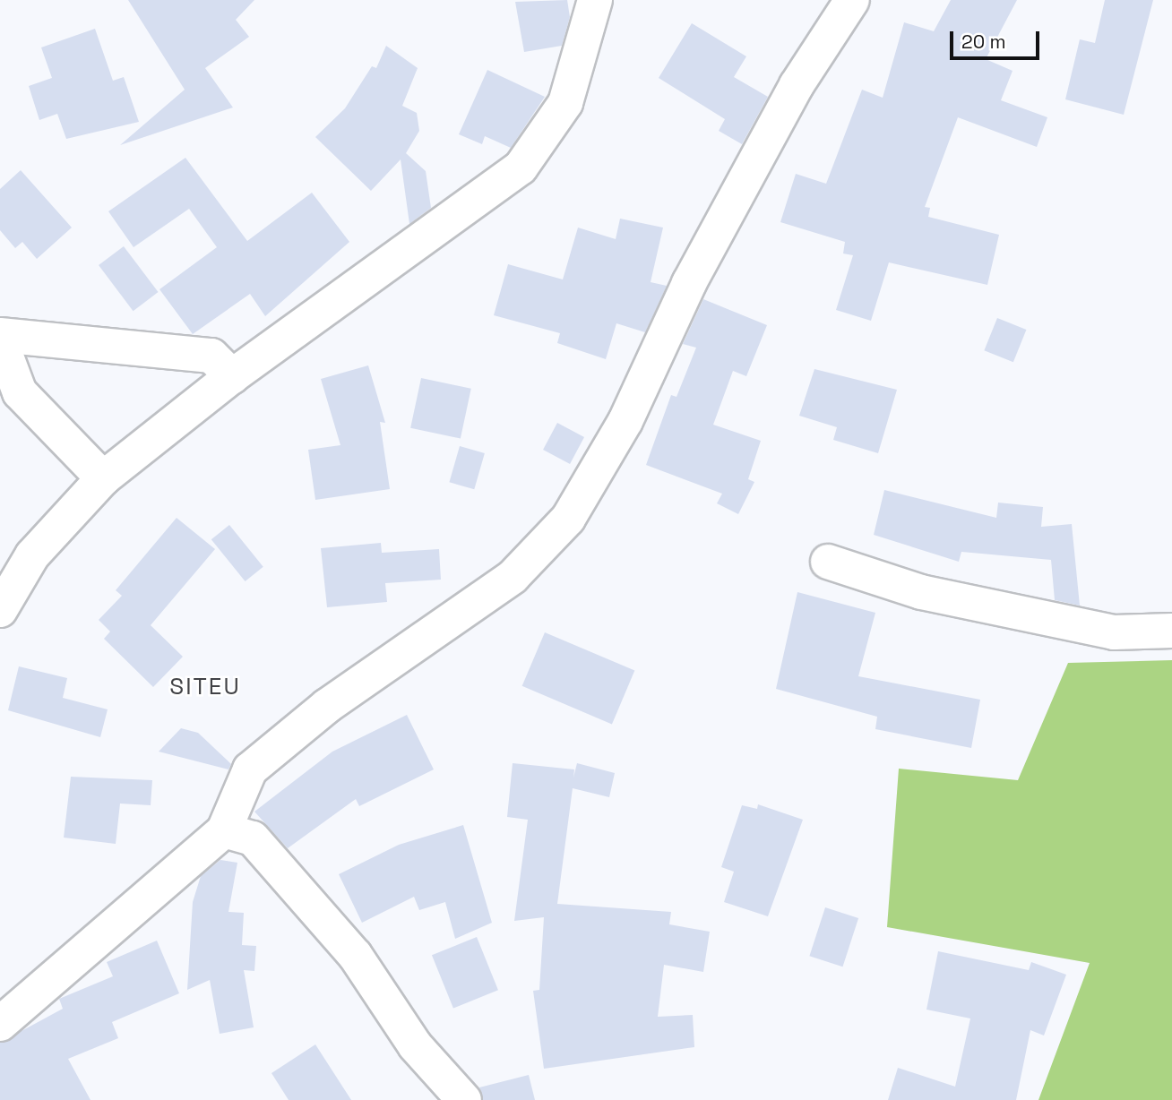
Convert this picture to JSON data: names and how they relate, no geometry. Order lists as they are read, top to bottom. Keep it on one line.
{"districts":["SITEU"],"scale_bar":"20 m"}
